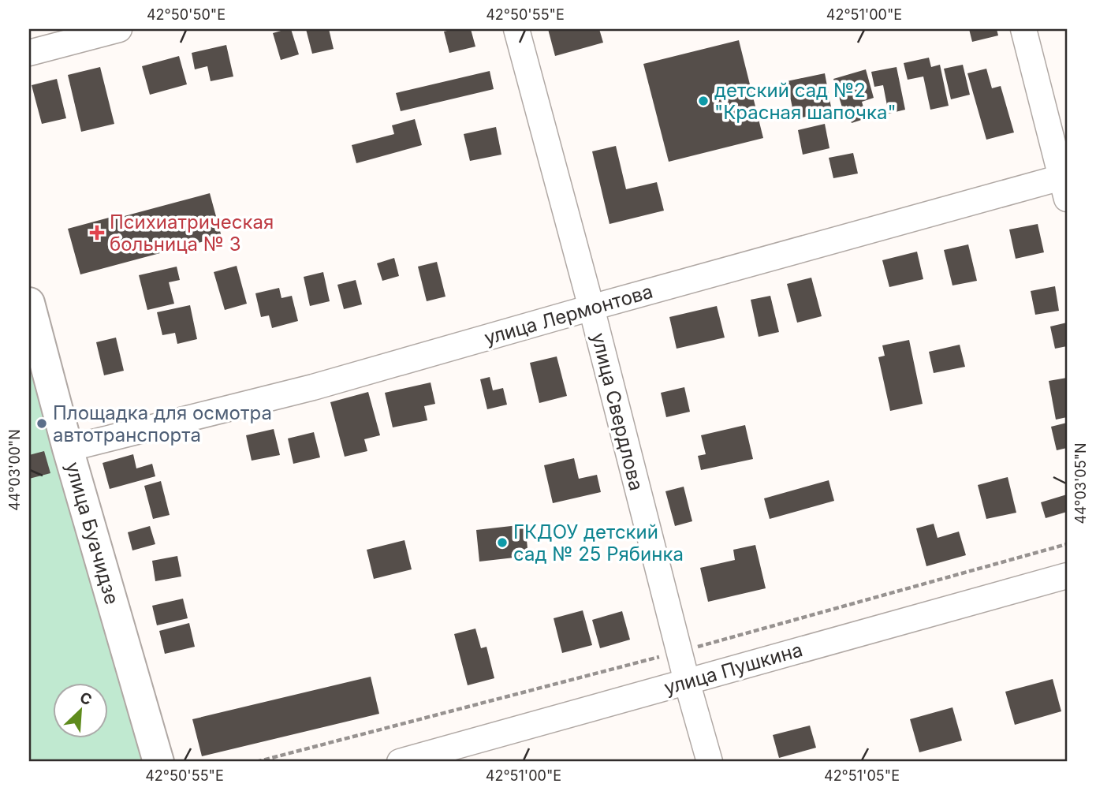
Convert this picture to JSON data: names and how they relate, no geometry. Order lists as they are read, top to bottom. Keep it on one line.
{"streets":{"main road":["улица Буачидзе"],"street":["улица Лермонтова","улица Свердлова","улица Пушкина"]},"crossings":[["улица Лермонтова","улица Свердлова"],["улица Лермонтова","улица Буачидзе"],["улица Свердлова","улица Пушкина"]],"places":{"other":["детский сад №2 \"Красная шапочка\"","Площадка для осмотра автотранспорта","ГКДОУ детский сад № 25 Рябинка"],"health":["Психиатрическая больница № 3"]},"north":"top right","coordinates":["42°50'50\"E","42°50'55\"E","42°51'00\"E","44°03'00\"N","44°03'05\"N","42°51'05\"E"]}
